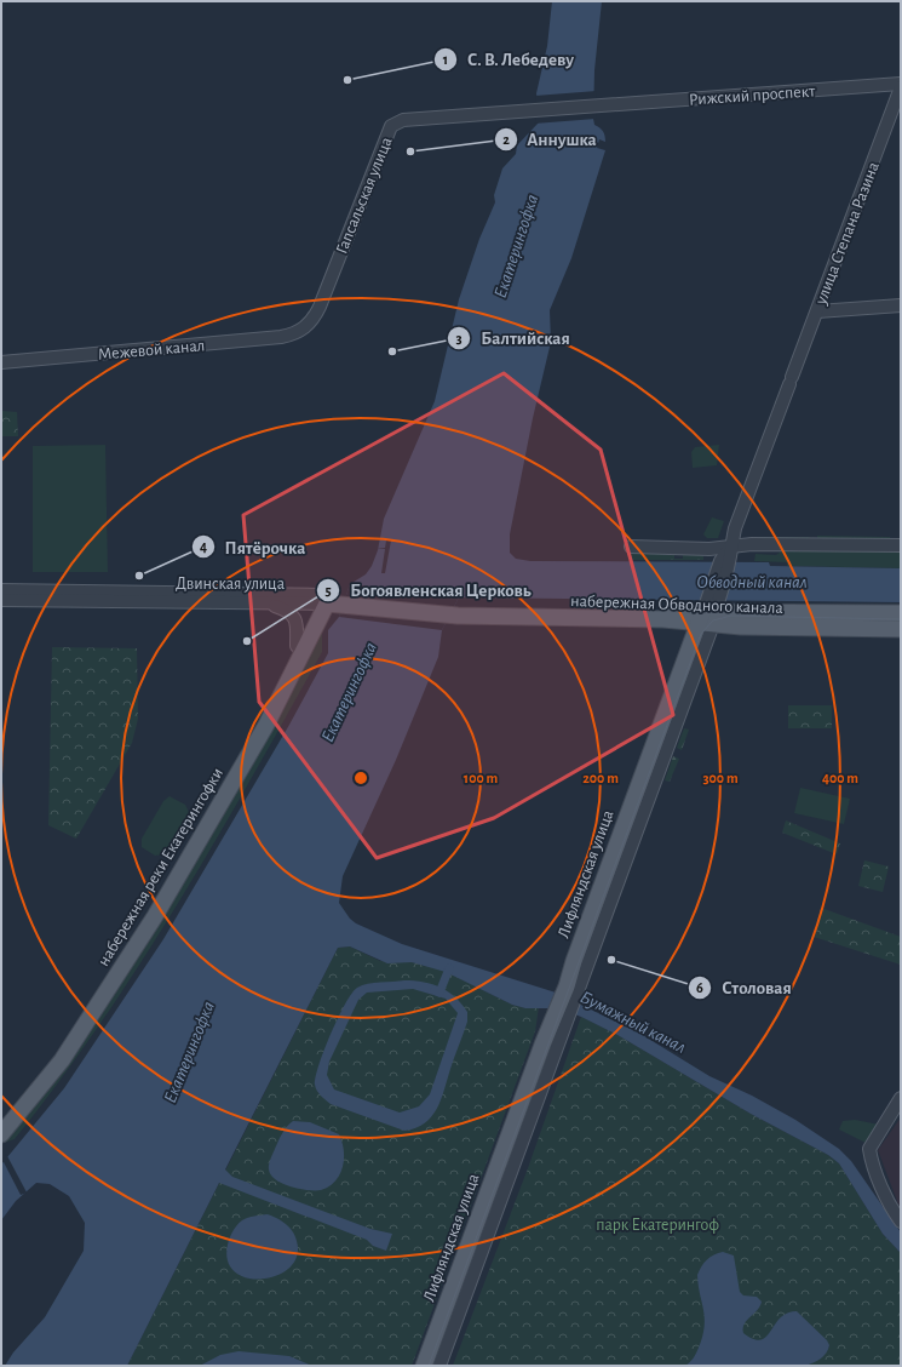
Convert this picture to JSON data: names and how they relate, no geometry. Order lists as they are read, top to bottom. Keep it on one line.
{"streets":{"main road":["набережная Обводного канала","набережная реки Екатерингофки","Лифляндская улица"],"street":["Рижский проспект","Гапсальская улица","улица Степана Разина","Межевой канал","Двинская улица"]},"crossings":[["Рижский проспект","Гапсальская улица"],["Рижский проспект","улица Степана Разина"],["Гапсальская улица","Межевой канал"],["улица Степана Разина","набережная Обводного канала"],["улица Степана Разина","Лифляндская улица"],["Двинская улица","набережная Обводного канала"],["Двинская улица","набережная реки Екатерингофки"],["набережная Обводного канала","набережная реки Екатерингофки"],["набережная Обводного канала","Лифляндская улица"]],"water":["Екатерингофка","Обводный канал","Бумажный канал"],"parks":["парк Екатерингоф"],"places":["С. В. Лебедеву","Аннушка","Балтийская","Пятёрочка","Богоявленская Церковь","Столовая"],"rings":["100 m","200 m","300 m","400 m"]}
